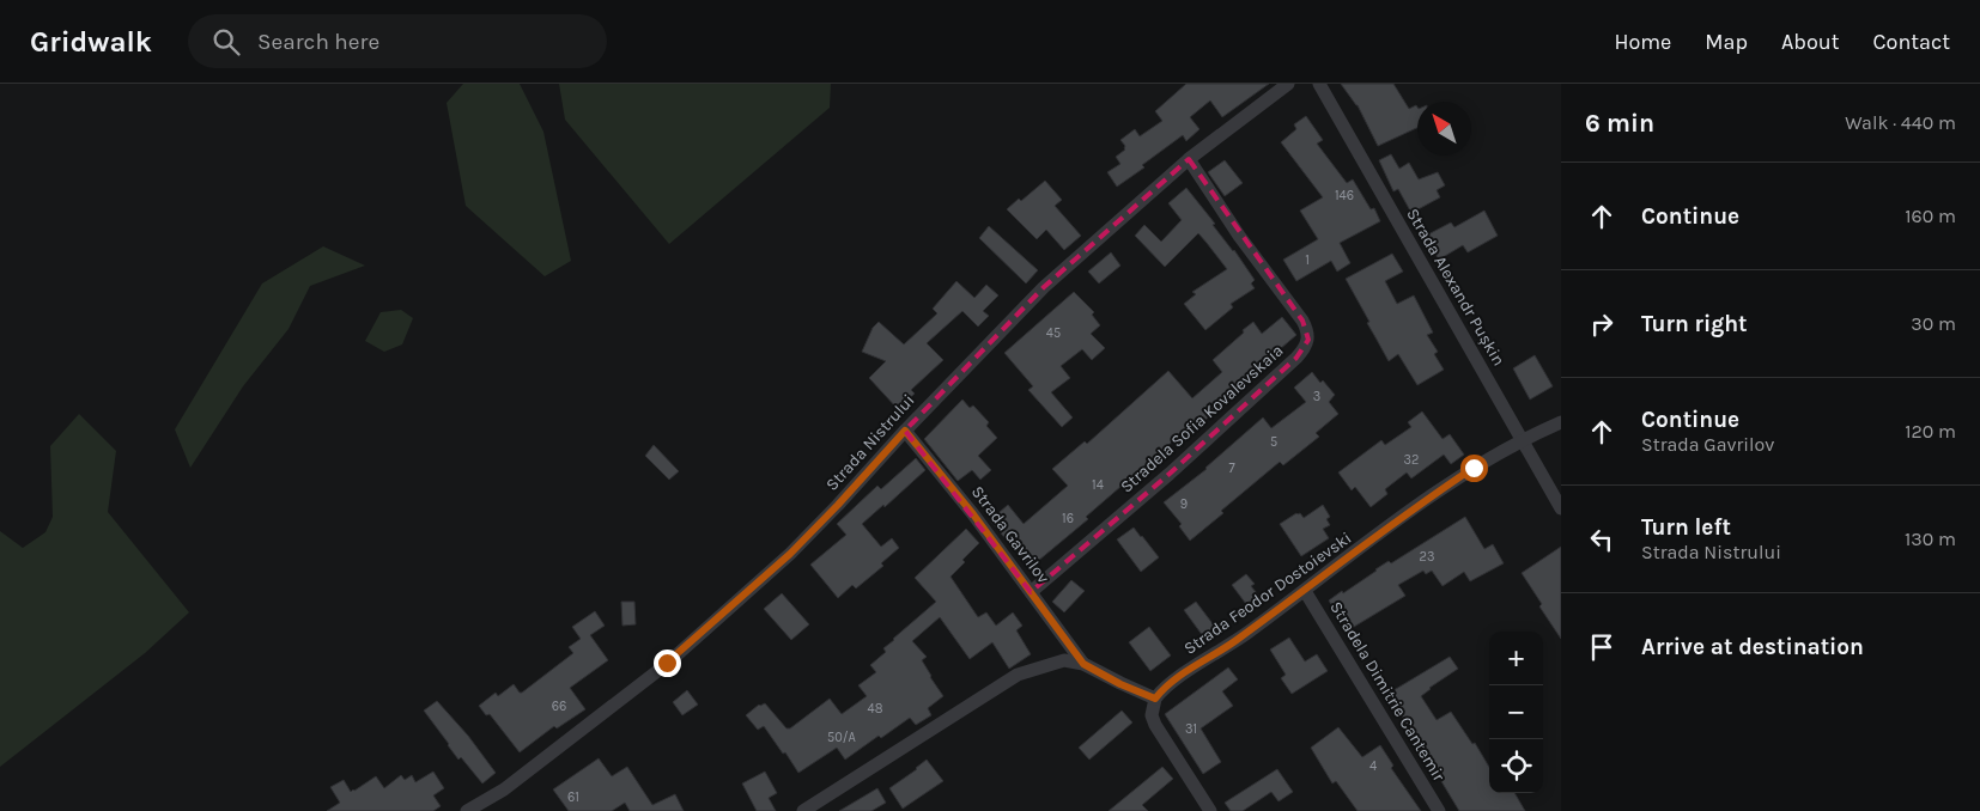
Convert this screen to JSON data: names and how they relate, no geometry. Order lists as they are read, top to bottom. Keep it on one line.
{"streets":{"street":["Strada Alexandr Pușkin","Stradela Sofia Kovalevskaia","Strada Nistrului","Strada Gavrilov","Strada Feodor Dostoievski","Stradela Dimitrie Cantemir"]},"crossings":[["Strada Alexandr Pușkin","Strada Feodor Dostoievski"],["Stradela Sofia Kovalevskaia","Strada Nistrului"],["Stradela Sofia Kovalevskaia","Strada Gavrilov"],["Strada Nistrului","Strada Gavrilov"],["Strada Feodor Dostoievski","Stradela Dimitrie Cantemir"]],"house_numbers":["146","1","45","3","5","32","7","14","9","16","23","66","48","31","50/A","4","61"],"north":"top left","page":{"header":"Gridwalk","search":"Search here","nav":["Home","Map","About","Contact"],"heading":["6 min","Walk · 440 m"],"list":[["Continue","160 m"],["Turn right","30 m"],["Continue","Strada Gavrilov","120 m"],["Turn left","Strada Nistrului","130 m"],"Arrive at destination"],"map_buttons":["+","−"]}}
